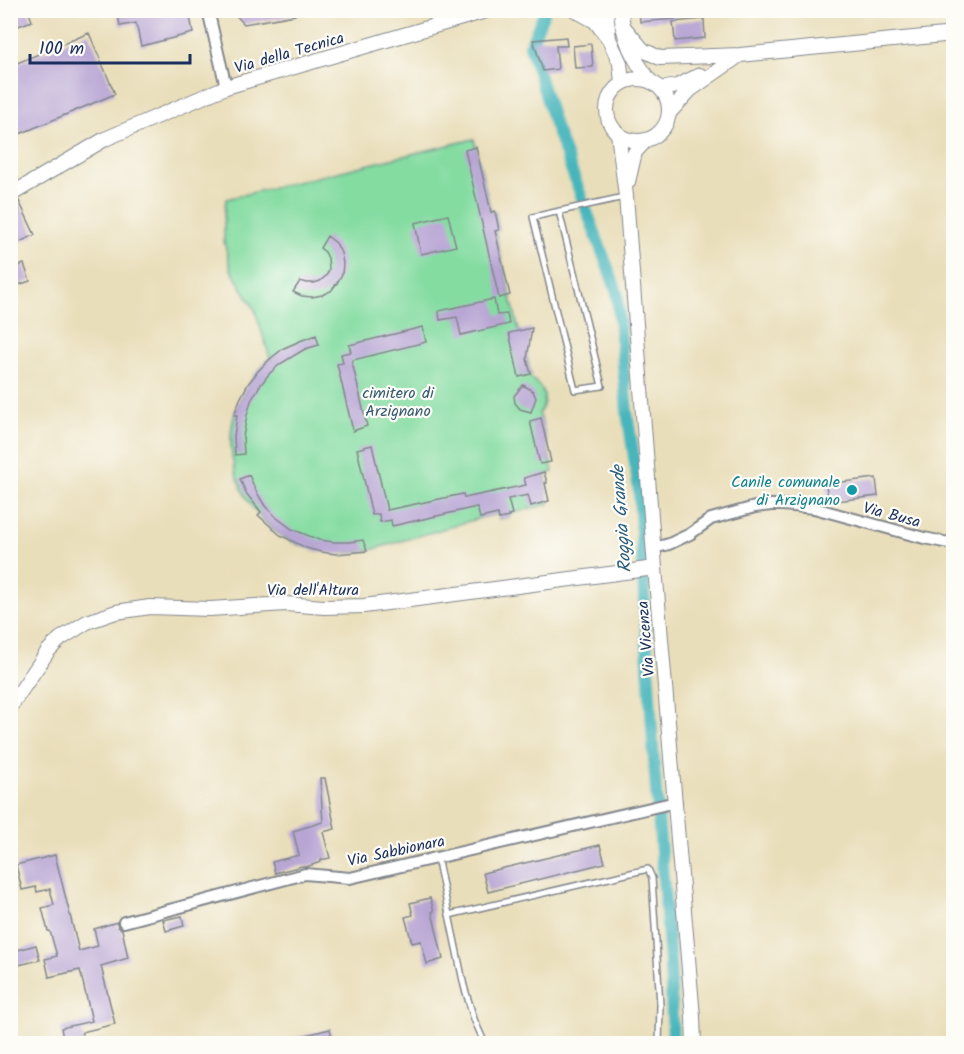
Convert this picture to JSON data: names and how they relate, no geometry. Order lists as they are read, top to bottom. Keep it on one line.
{"streets":{"main road":["Via della Tecnica","Via dell'Altura","Via Vicenza"],"street":["Via Busa","Via Sabbionara"]},"crossings":[["Via Busa","Via Vicenza"],["Via dell'Altura","Via Vicenza"],["Via Vicenza","Via Sabbionara"]],"water":["Roggia Grande"],"parks":["cimitero di Arzignano"],"places":["Canile comunale di Arzignano"],"scale_bar":"100 m"}
